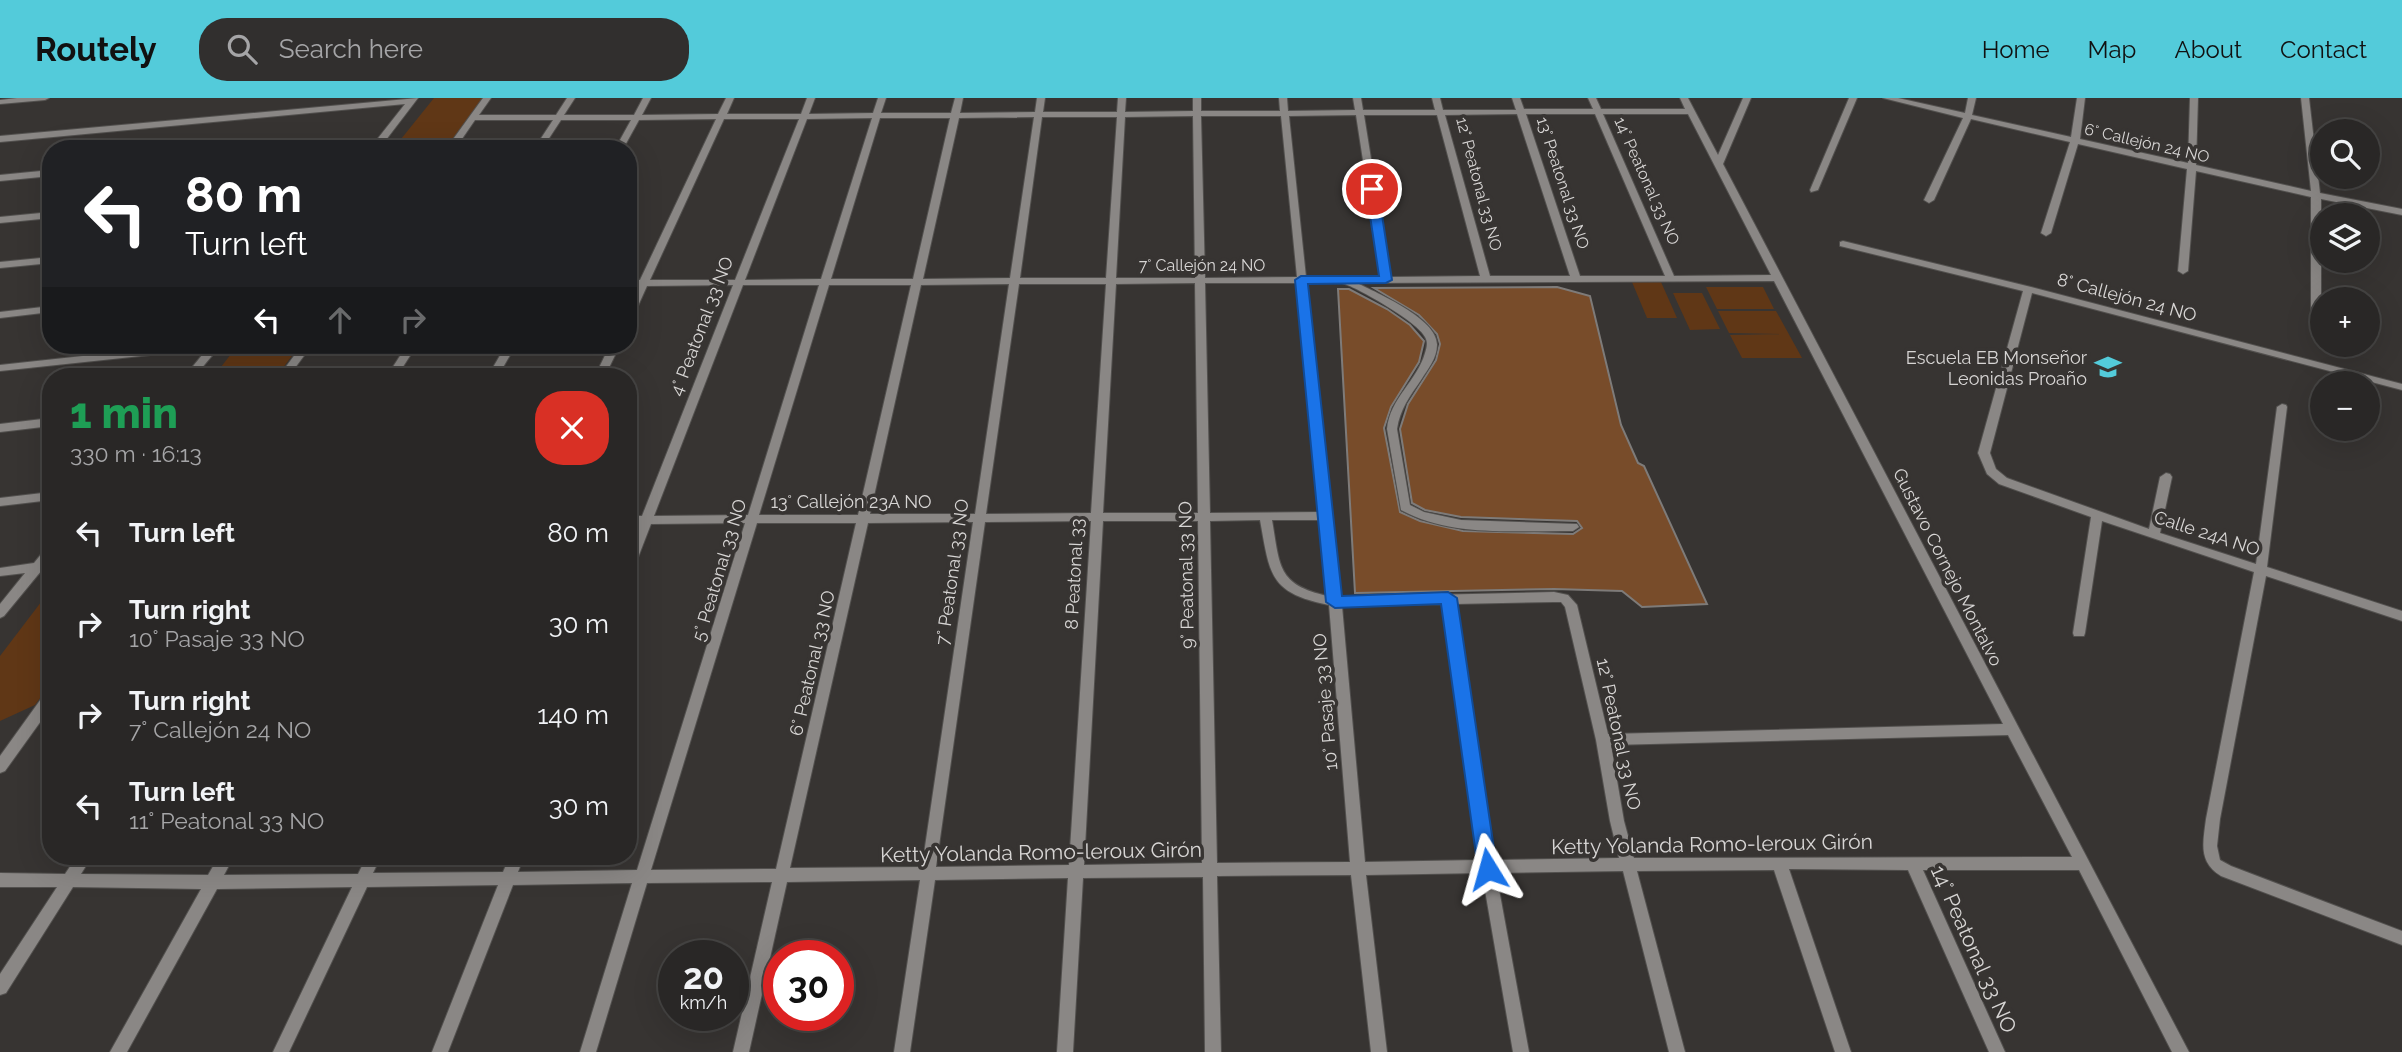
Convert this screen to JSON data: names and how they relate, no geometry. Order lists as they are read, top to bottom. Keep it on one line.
{"streets":{"street":["6° Callejón 24 NO","14° Peatonal 33 NO","13° Peatonal 33 NO","12° Peatonal 33 NO","7° Callejón 24 NO","8° Callejón 24 NO","4° Peatonal 33 NO","13° Callejón 23A NO","Calle 24A NO","Gustavo Cornejo Montalvo","5° Peatonal 33 NO","7° Peatonal 33 NO","8 Peatonal 33","9° Peatonal 33 NO","6° Peatonal 33 NO","10° Pasaje 33 NO","Ketty Yolanda Romo-leroux Girón"]},"crossings":[["14° Peatonal 33 NO","7° Callejón 24 NO"],["14° Peatonal 33 NO","Ketty Yolanda Romo-leroux Girón"],["13° Peatonal 33 NO","7° Callejón 24 NO"],["12° Peatonal 33 NO","7° Callejón 24 NO"],["12° Peatonal 33 NO","Ketty Yolanda Romo-leroux Girón"],["7° Callejón 24 NO","4° Peatonal 33 NO"],["7° Callejón 24 NO","Gustavo Cornejo Montalvo"],["7° Callejón 24 NO","5° Peatonal 33 NO"],["7° Callejón 24 NO","7° Peatonal 33 NO"],["7° Callejón 24 NO","8 Peatonal 33"],["7° Callejón 24 NO","9° Peatonal 33 NO"],["7° Callejón 24 NO","6° Peatonal 33 NO"],["7° Callejón 24 NO","10° Pasaje 33 NO"],["8° Callejón 24 NO","Calle 24A NO"],["4° Peatonal 33 NO","13° Callejón 23A NO"],["13° Callejón 23A NO","5° Peatonal 33 NO"],["13° Callejón 23A NO","7° Peatonal 33 NO"],["13° Callejón 23A NO","8 Peatonal 33"],["13° Callejón 23A NO","9° Peatonal 33 NO"],["13° Callejón 23A NO","6° Peatonal 33 NO"],["13° Callejón 23A NO","10° Pasaje 33 NO"],["Gustavo Cornejo Montalvo","Ketty Yolanda Romo-leroux Girón"],["5° Peatonal 33 NO","Ketty Yolanda Romo-leroux Girón"],["7° Peatonal 33 NO","Ketty Yolanda Romo-leroux Girón"],["8 Peatonal 33","Ketty Yolanda Romo-leroux Girón"],["9° Peatonal 33 NO","Ketty Yolanda Romo-leroux Girón"],["6° Peatonal 33 NO","Ketty Yolanda Romo-leroux Girón"],["10° Pasaje 33 NO","Ketty Yolanda Romo-leroux Girón"]],"places":{"school or university":["Escuela EB Monseñor Leonidas Proaño"]},"page":{"header":"Routely","search":"Search here","nav":["Home","Map","About","Contact"],"map_buttons":["+","−"],"turn":["80 m","Turn left"],"heading":["1 min","330 m · 16:13"],"list":[{"name":"Turn left","value":"80 m"},{"name":"Turn right","note":"10° Pasaje 33 NO","value":"30 m"},{"name":"Turn right","note":"7° Callejón 24 NO","value":"140 m"},{"name":"Turn left","note":"11° Peatonal 33 NO","value":"30 m"}],"speed":"20 km/h","limit":"30"}}
